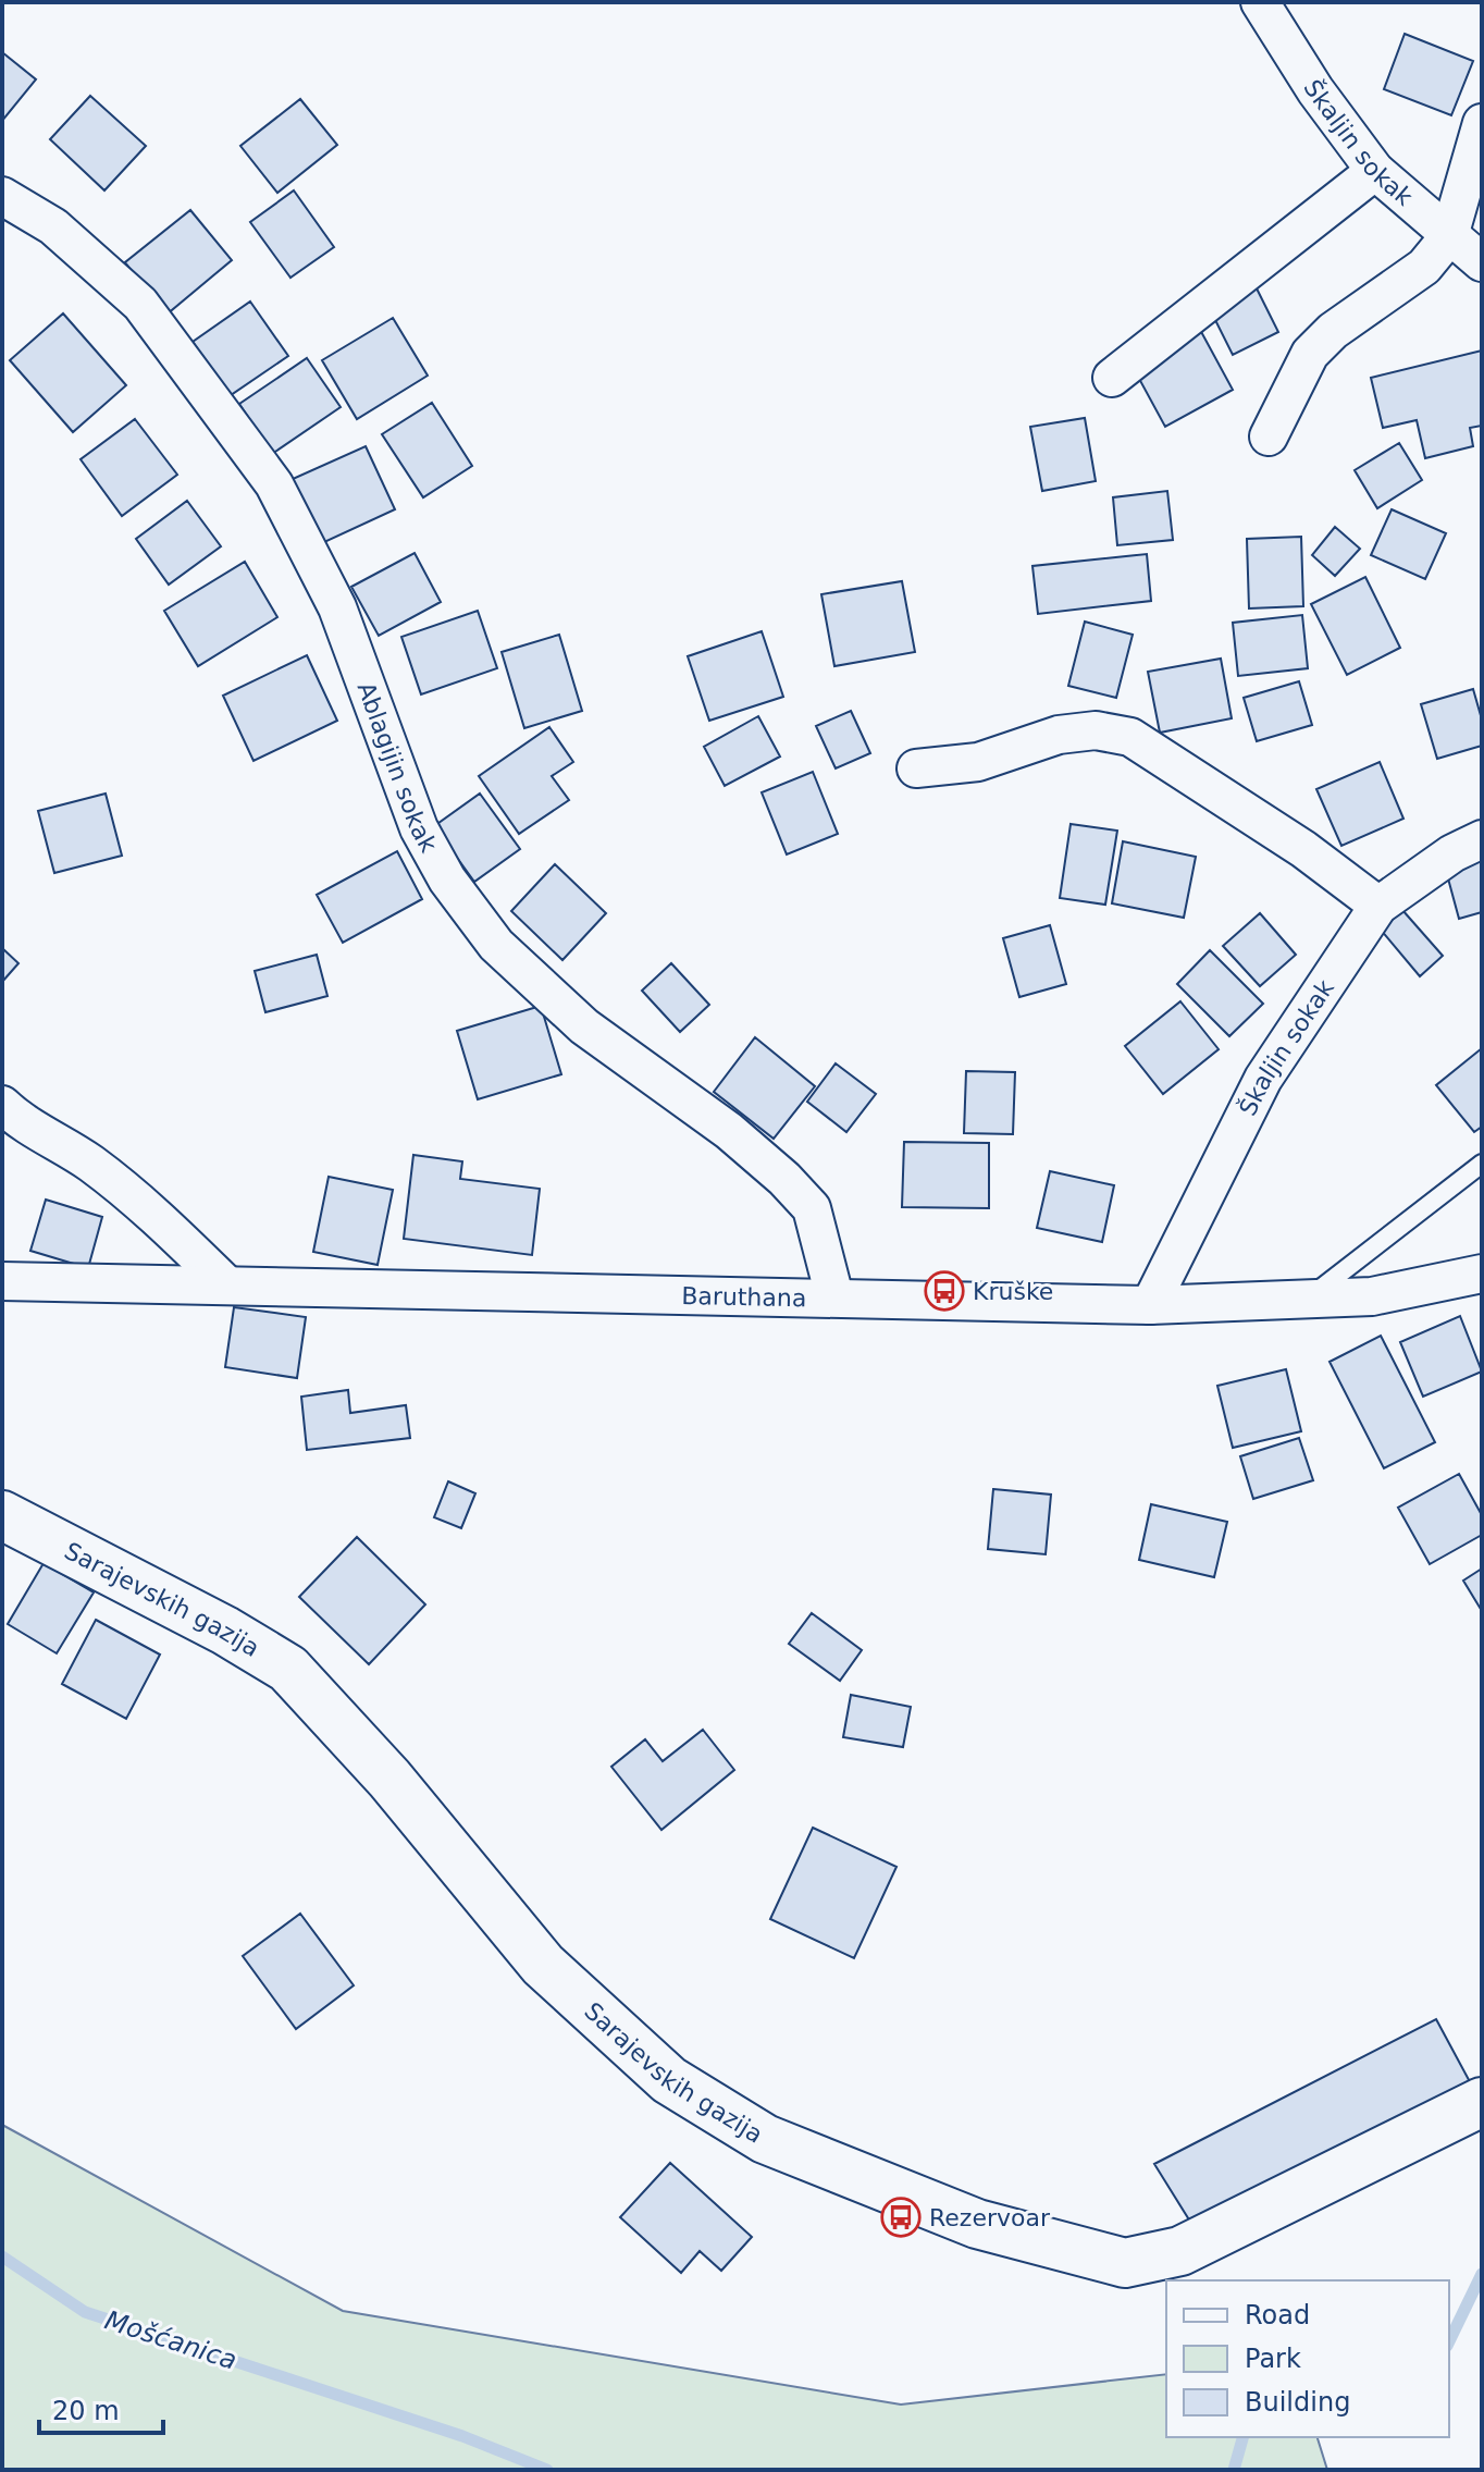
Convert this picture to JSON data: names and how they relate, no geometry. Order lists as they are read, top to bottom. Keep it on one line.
{"streets":{"main road":["Sarajevskih gazija"],"street":["Škaljin sokak","Ablagijin sokak","Baruthana"]},"crossings":[["Škaljin sokak","Baruthana"],["Ablagijin sokak","Baruthana"]],"water":["Mošćanica"],"places":{"bus stop":["Kruške","Rezervoar"]},"legend":["Road","Park","Building"],"scale_bar":"20 m"}
